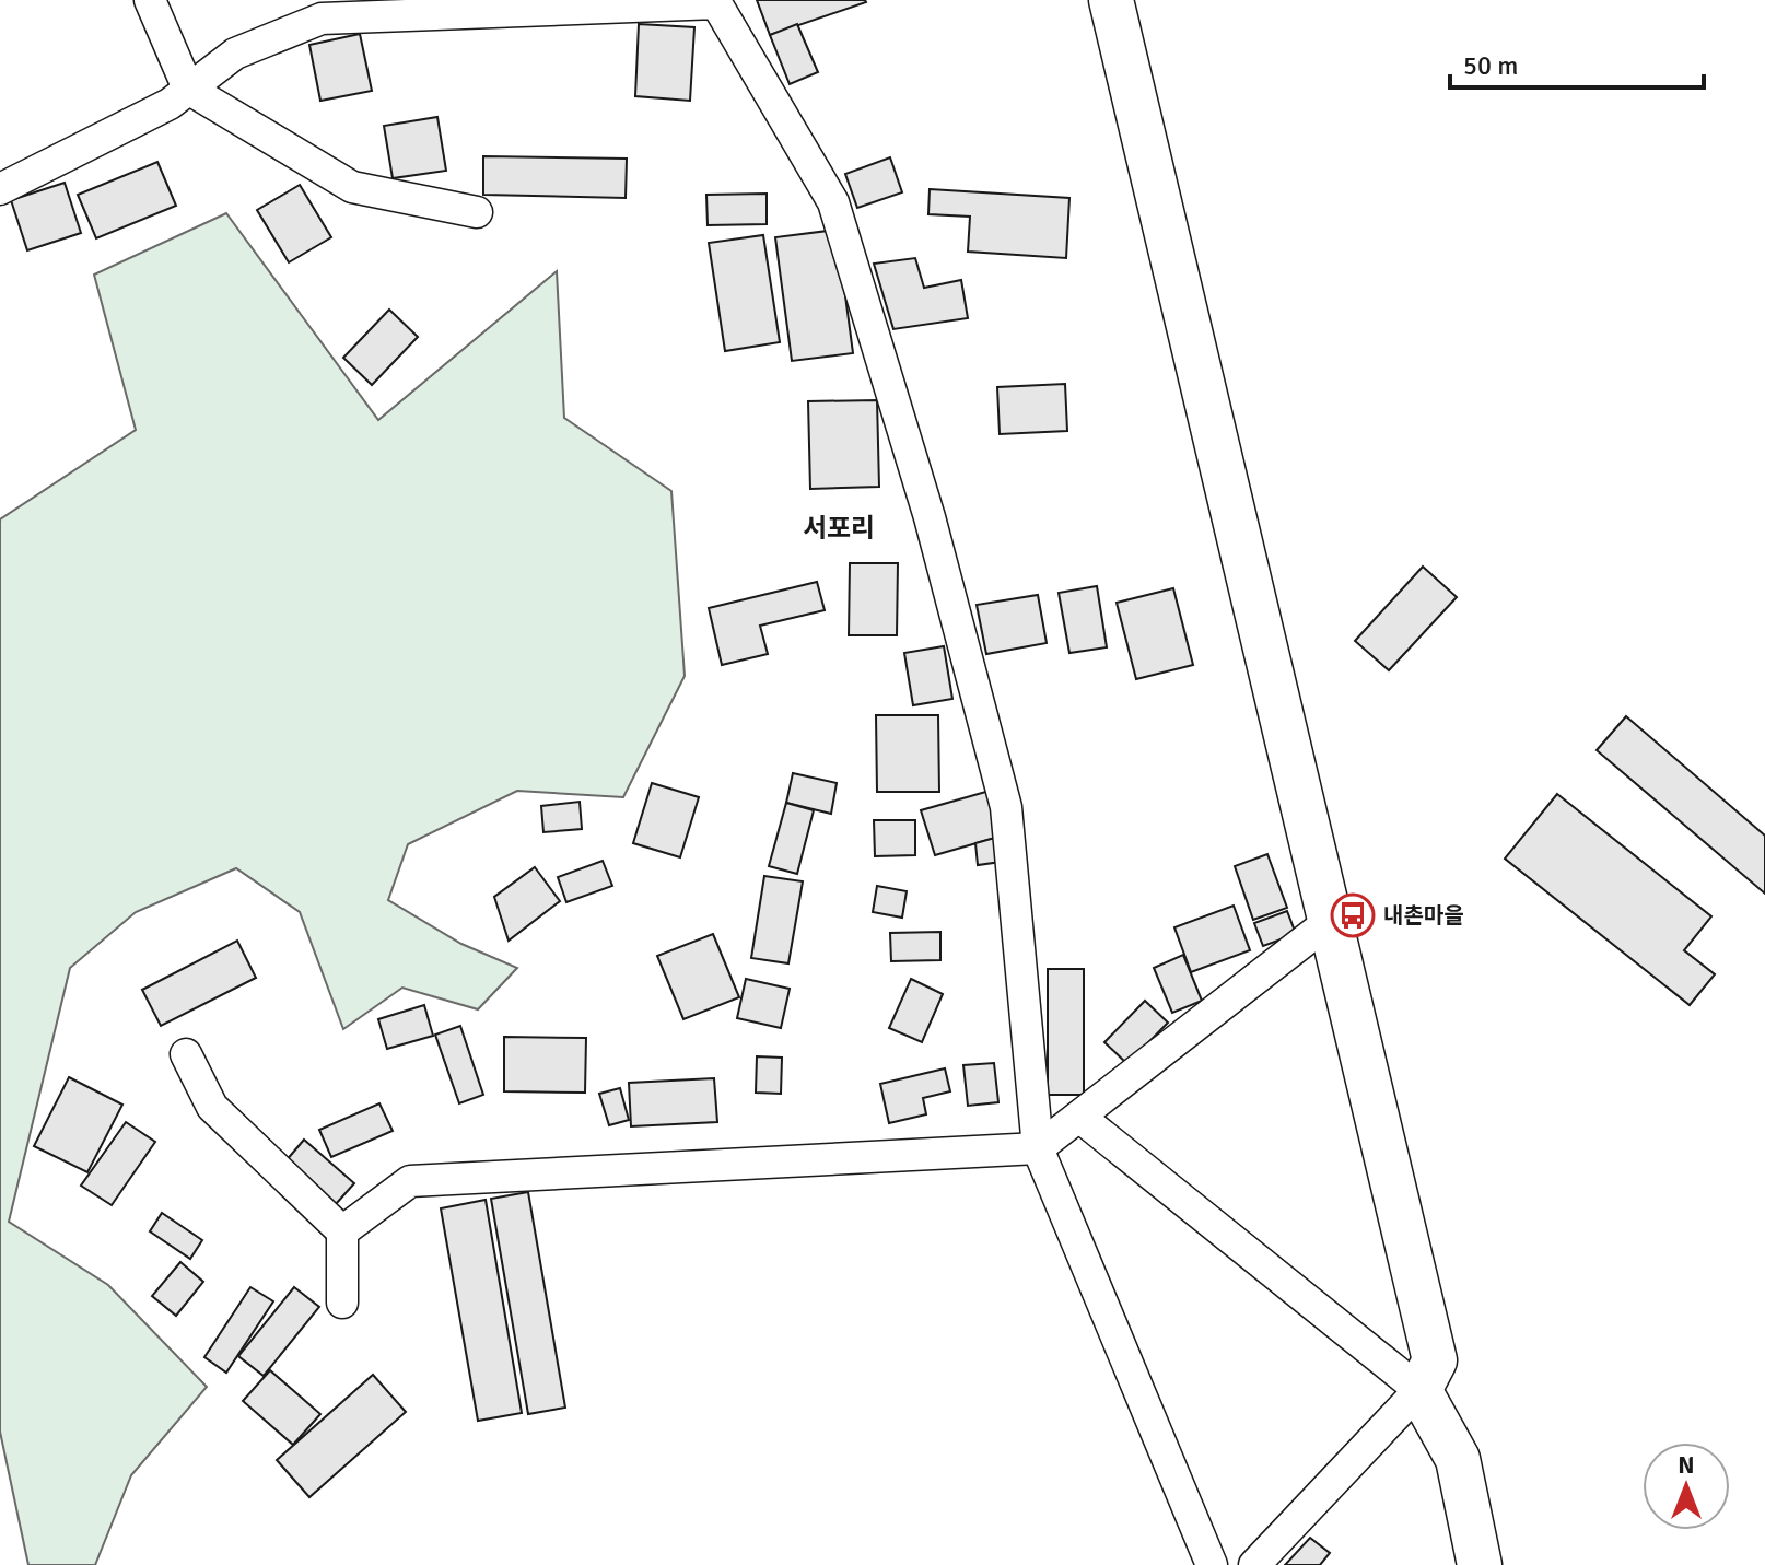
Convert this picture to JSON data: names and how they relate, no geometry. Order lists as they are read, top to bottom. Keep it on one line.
{"districts":["서포리"],"places":{"bus stop":["내촌마을"]},"scale_bar":"50 m","north":"top"}
